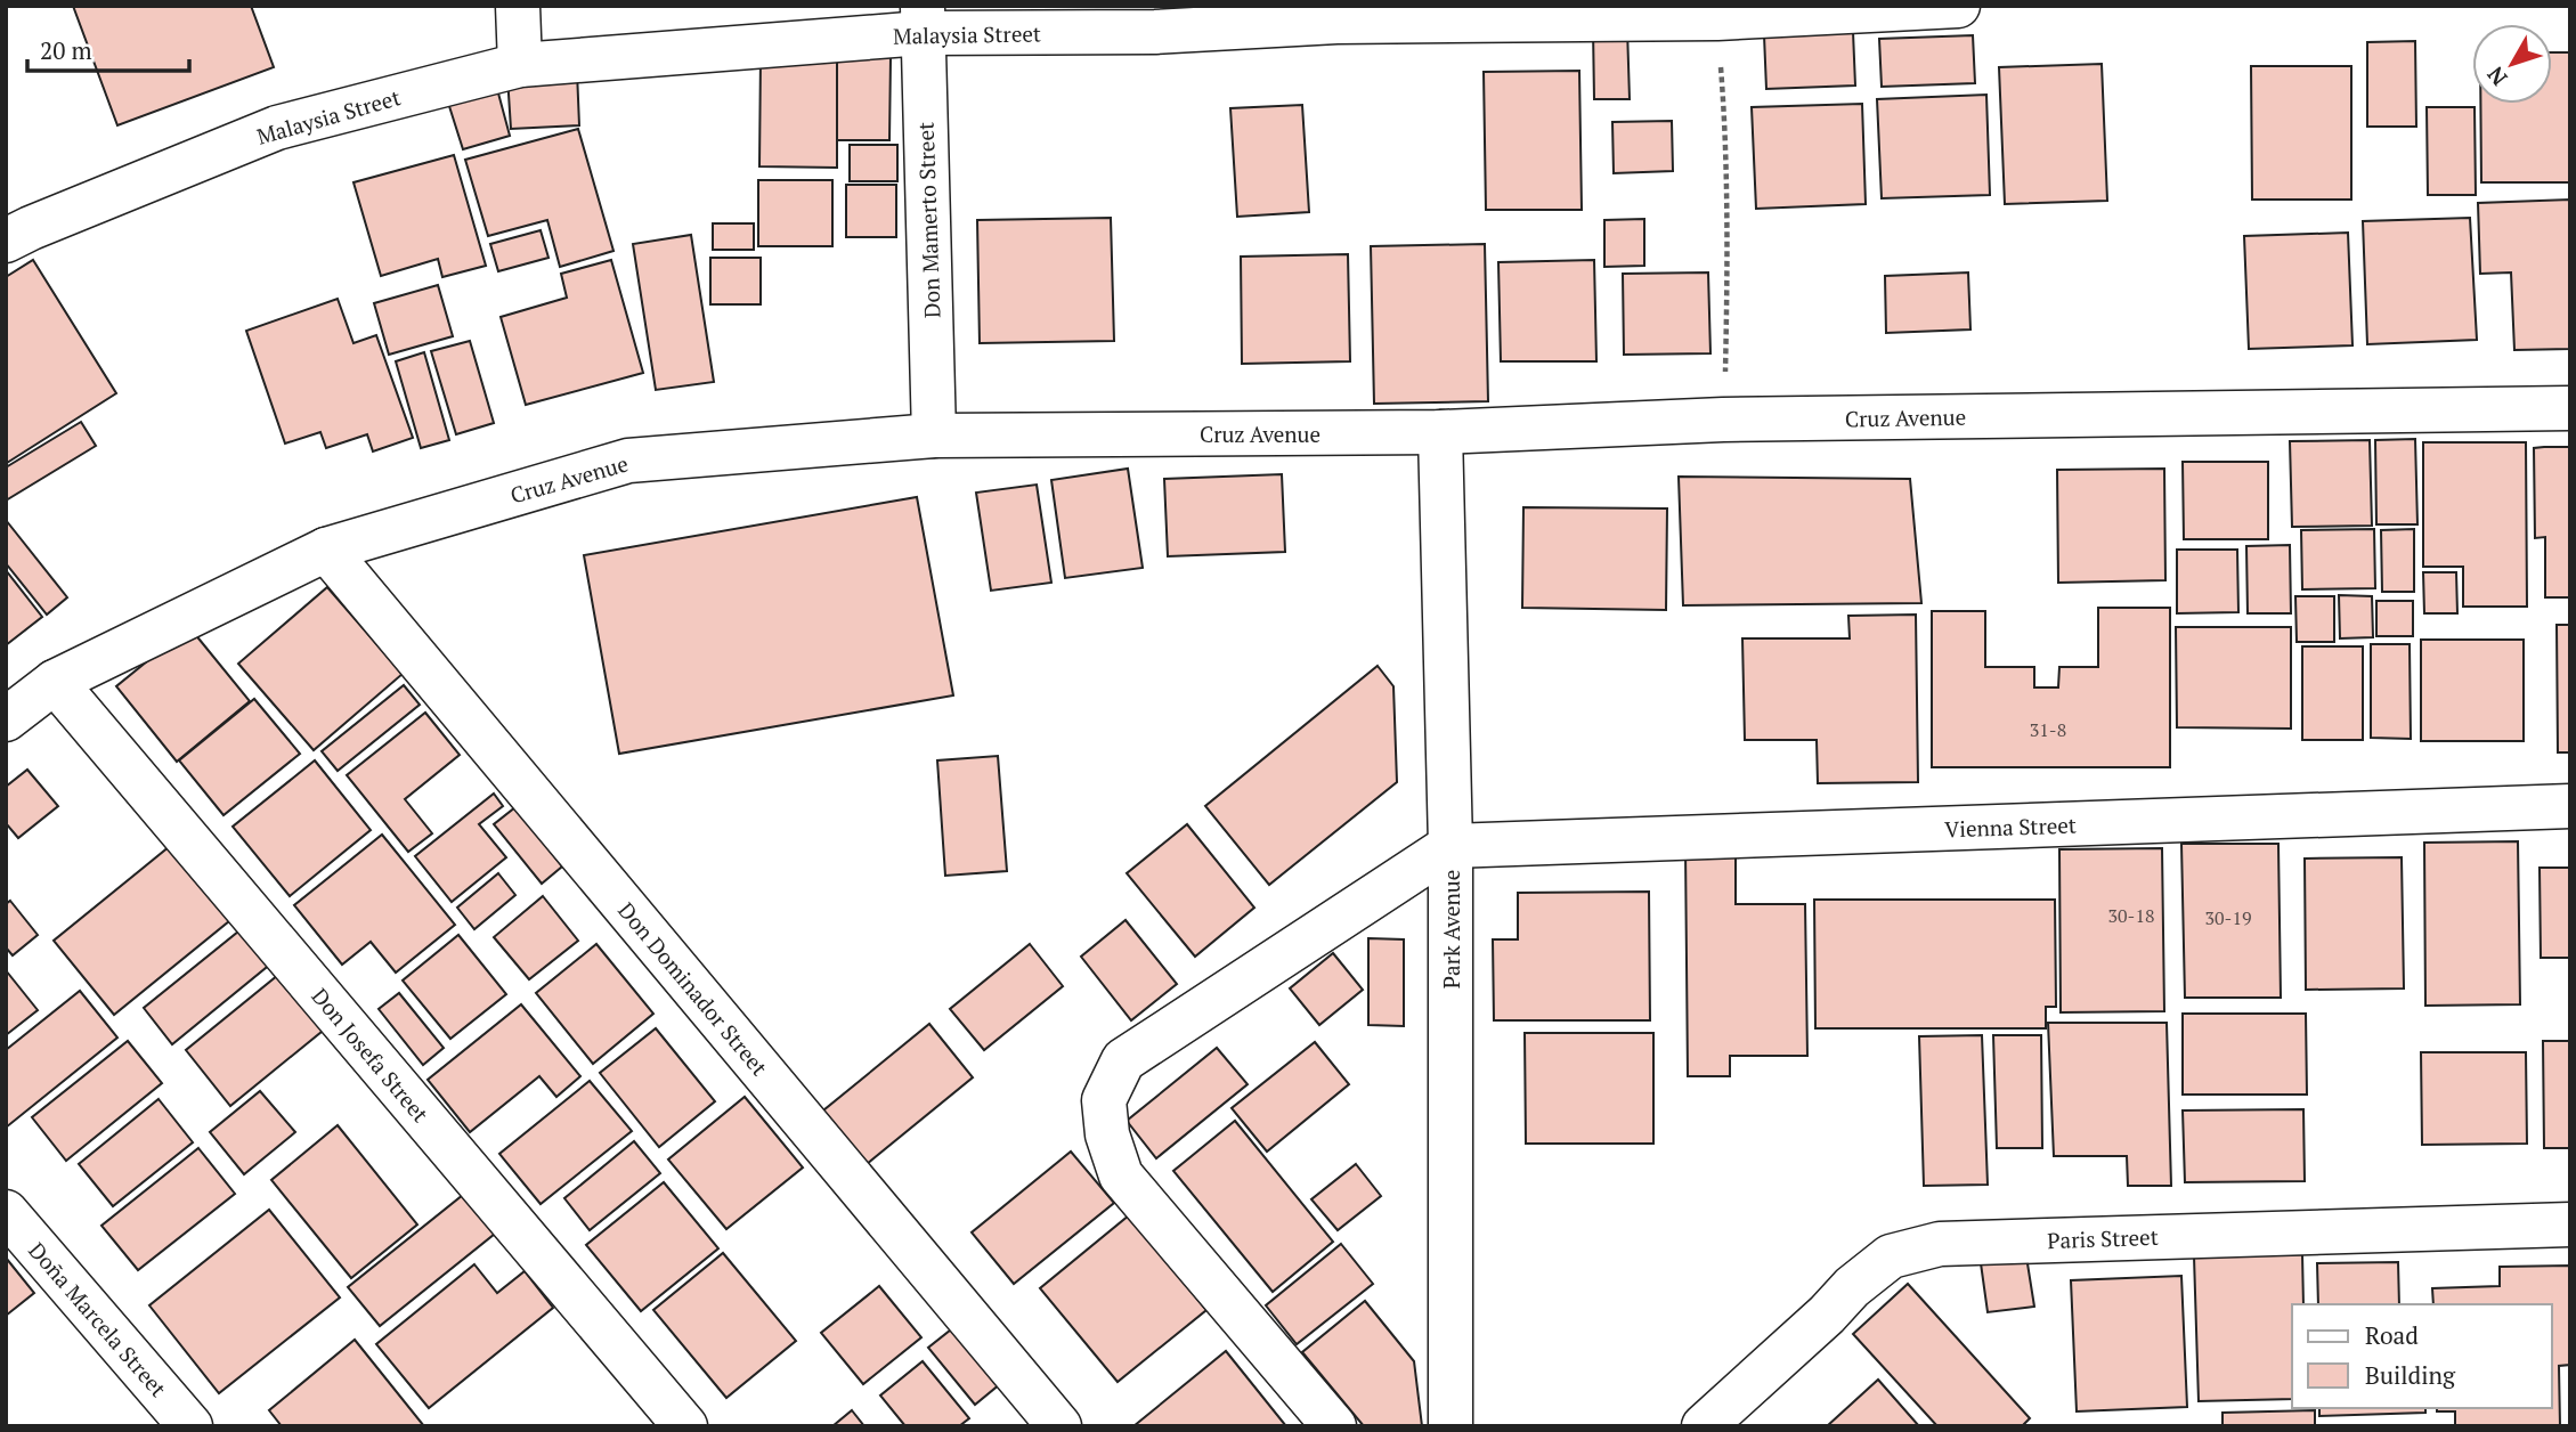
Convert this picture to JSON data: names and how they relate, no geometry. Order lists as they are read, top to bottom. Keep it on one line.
{"streets":{"street":["Malaysia Street","Don Mamerto Street","Cruz Avenue","Vienna Street","Park Avenue","Don Dominador Street","Don Josefa Street","Paris Street","Doña Marcela Street"]},"crossings":[["Malaysia Street","Don Mamerto Street"],["Don Mamerto Street","Cruz Avenue"],["Cruz Avenue","Park Avenue"],["Cruz Avenue","Don Dominador Street"],["Cruz Avenue","Don Josefa Street"],["Vienna Street","Park Avenue"]],"house_numbers":["31-8","30-18","30-19"],"legend":["Road","Building"],"scale_bar":"20 m","north":"bottom left"}
